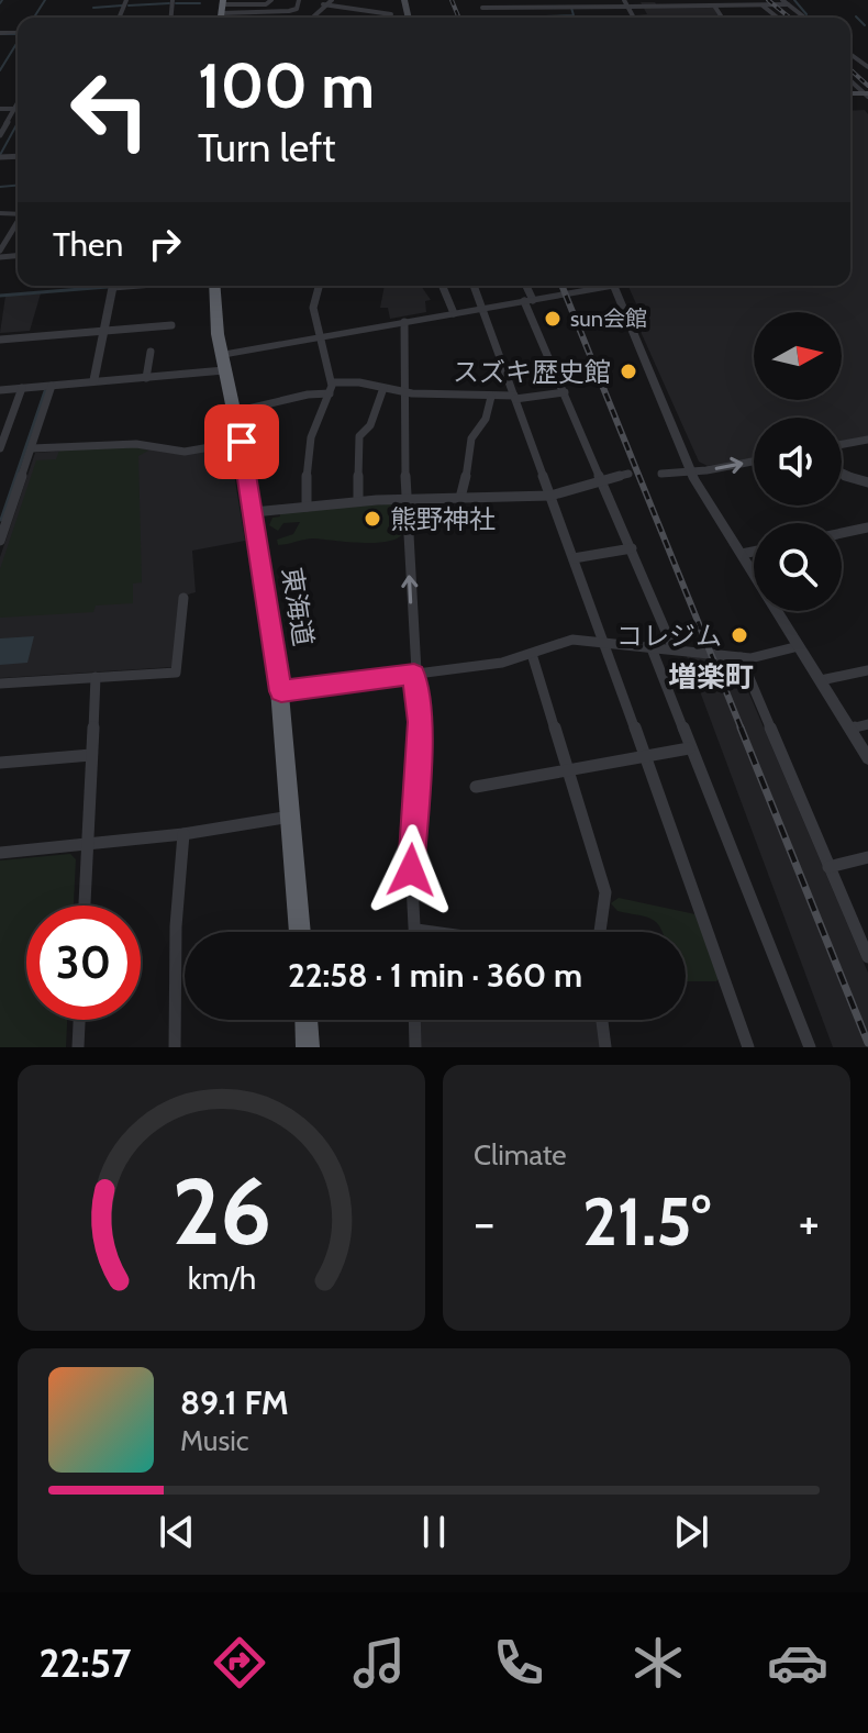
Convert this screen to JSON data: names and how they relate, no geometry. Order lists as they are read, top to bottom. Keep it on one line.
{"streets":{"highway":["東海道"]},"districts":["増楽町"],"places":["sun会館","スズキ歴史館","熊野神社","コレジム"],"north":"right","page":{"turn":["100 m","Turn left"],"then":"Then","limit":"30","trip":"22:58 · 1 min · 360 m","tile":"Climate","heat":["−","21.5°","+"],"song":["89.1 FM","Music"],"tabs":"22:57","gauge":["26","km/h"]}}
